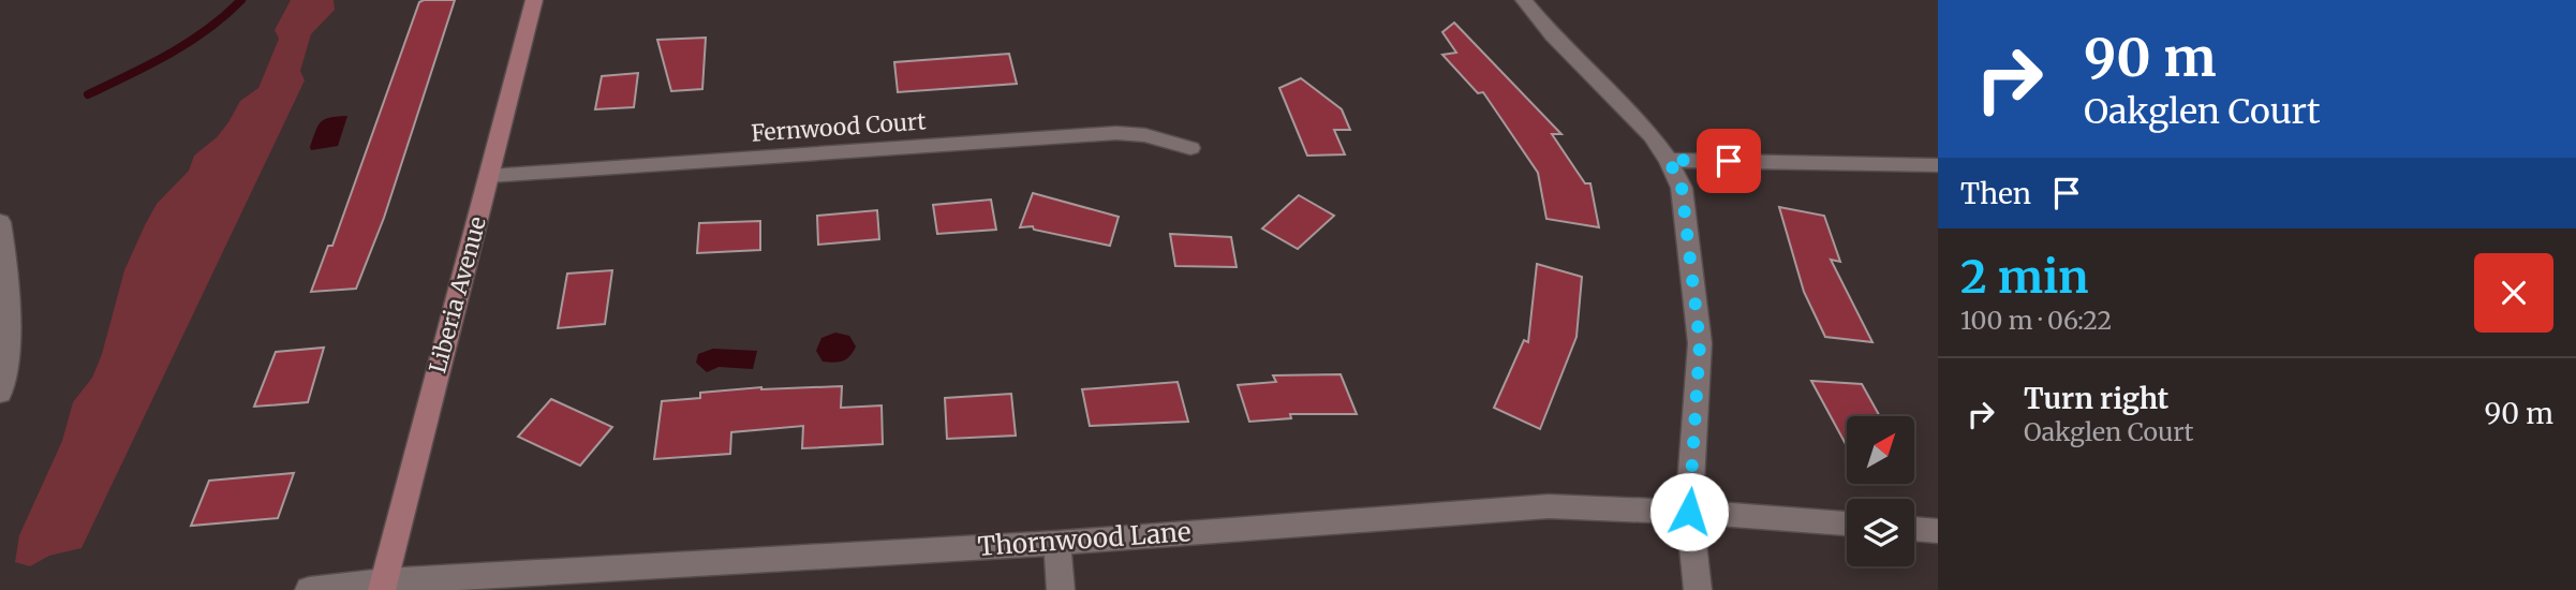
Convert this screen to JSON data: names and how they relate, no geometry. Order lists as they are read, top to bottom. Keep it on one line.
{"streets":{"main road":["Liberia Avenue"],"street":["Fernwood Court","Thornwood Lane"]},"crossings":[["Fernwood Court","Liberia Avenue"],["Liberia Avenue","Thornwood Lane"]],"north":"top right","page":{"turn":["90 m","Oakglen Court"],"then":"Then","heading":["2 min","100 m · 06:22"],"list":[{"name":"Turn right","note":"Oakglen Court","value":"90 m"}]}}
